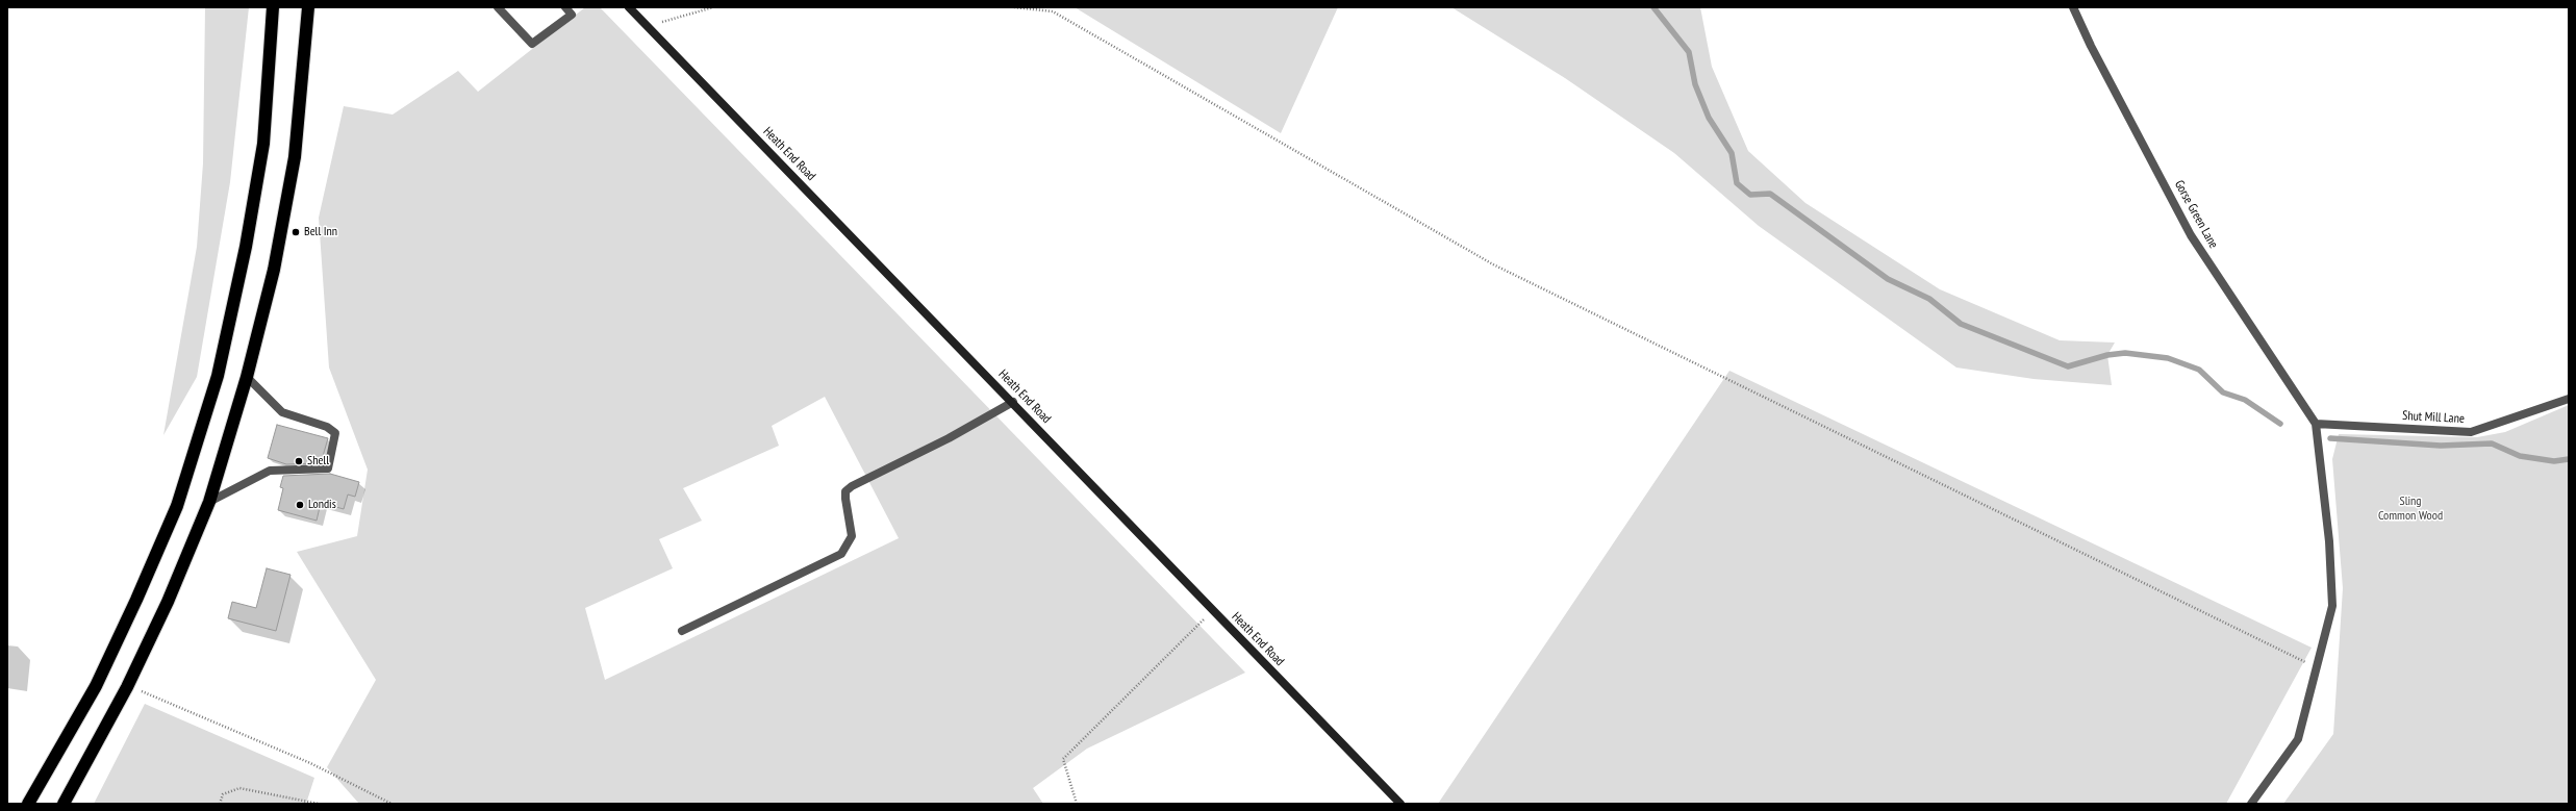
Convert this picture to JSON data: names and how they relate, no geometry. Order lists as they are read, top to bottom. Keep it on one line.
{"streets":{"street":["Heath End Road","Gorse Green Lane","Shut Mill Lane"]},"crossings":[["Gorse Green Lane","Shut Mill Lane"]],"parks":["Sling Common Wood"],"places":["Bell Inn","Shell","Londis"]}
